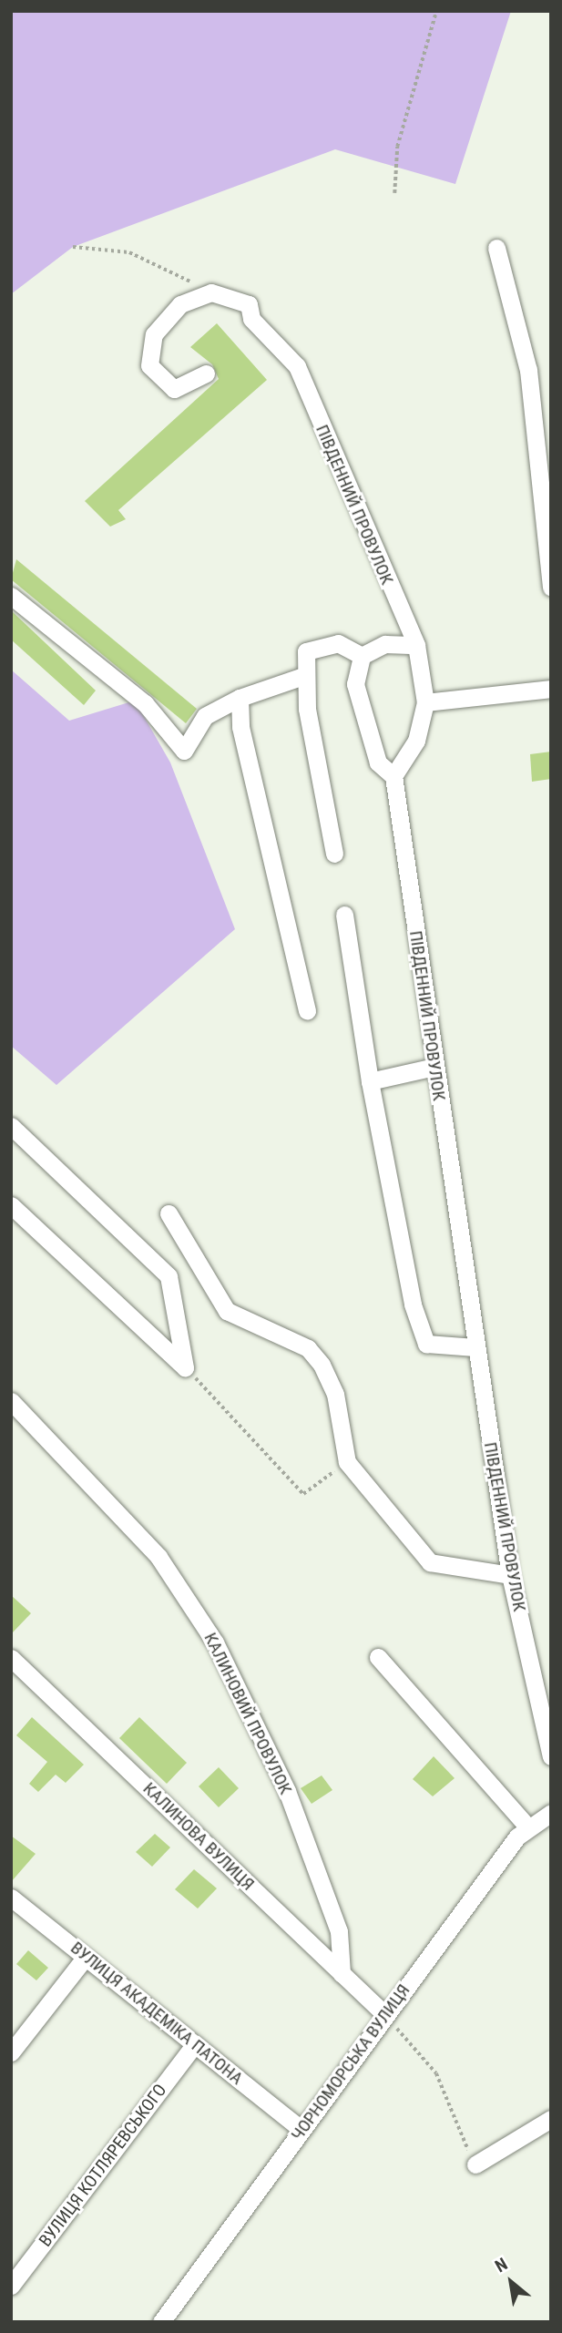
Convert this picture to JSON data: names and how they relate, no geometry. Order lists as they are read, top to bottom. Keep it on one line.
{"streets":{"street":["ПІВДЕННИЙ ПРОВУЛОК","КАЛИНОВИЙ ПРОВУЛОК","КАЛИНОВА ВУЛИЦЯ","ВУЛИЦЯ АКАДЕМІКА ПАТОНА","ЧОРНОМОРСЬКА ВУЛИЦЯ","ВУЛИЦЯ КОТЛЯРЕВСЬКОГО"]},"crossings":[["КАЛИНОВИЙ ПРОВУЛОК","КАЛИНОВА ВУЛИЦЯ"],["КАЛИНОВА ВУЛИЦЯ","ЧОРНОМОРСЬКА ВУЛИЦЯ"],["ВУЛИЦЯ АКАДЕМІКА ПАТОНА","ЧОРНОМОРСЬКА ВУЛИЦЯ"],["ВУЛИЦЯ АКАДЕМІКА ПАТОНА","ВУЛИЦЯ КОТЛЯРЕВСЬКОГО"]],"north":"top left"}
